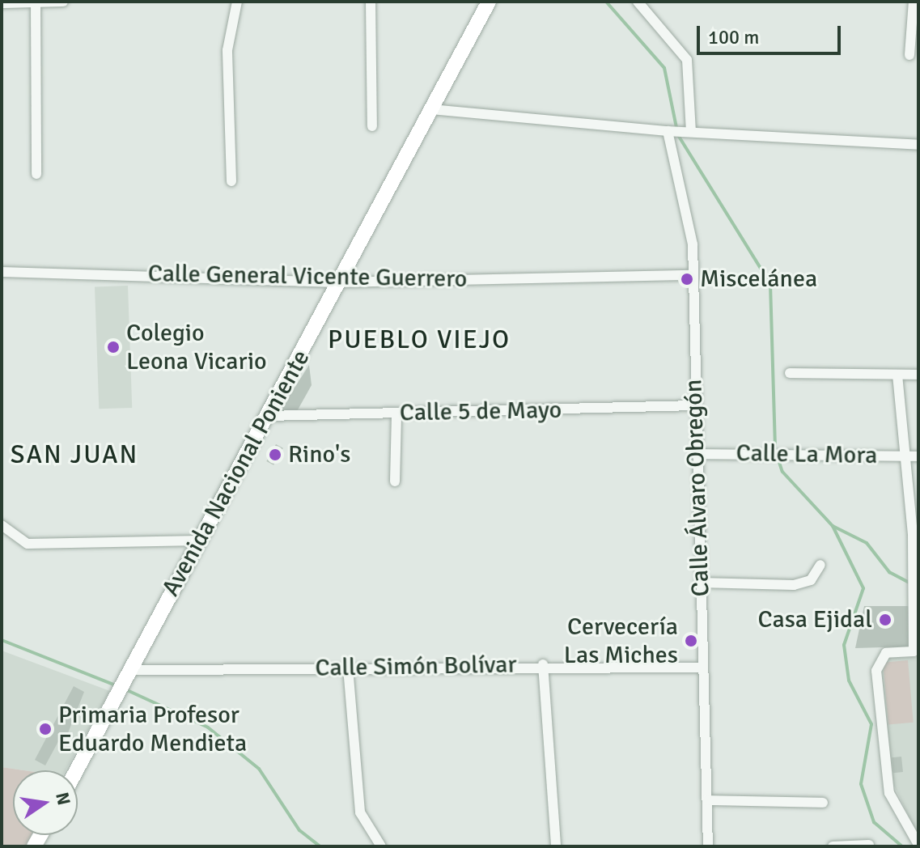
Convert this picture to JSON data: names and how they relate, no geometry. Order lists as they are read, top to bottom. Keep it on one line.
{"streets":{"street":["Calle General Vicente Guerrero","Calle 5 de Mayo","Calle La Mora","Avenida Nacional Poniente","Calle Álvaro Obregón","Calle Simón Bolívar"]},"crossings":[["Calle General Vicente Guerrero","Avenida Nacional Poniente"],["Calle General Vicente Guerrero","Calle Álvaro Obregón"],["Calle 5 de Mayo","Avenida Nacional Poniente"],["Calle 5 de Mayo","Calle Álvaro Obregón"],["Calle La Mora","Calle Álvaro Obregón"],["Avenida Nacional Poniente","Calle Simón Bolívar"],["Calle Álvaro Obregón","Calle Simón Bolívar"]],"districts":["PUEBLO VIEJO","SAN JUAN"],"places":["Miscelánea","Colegio Leona Vicario","Rino's","Casa Ejidal","Cervecería Las Miches","Primaria Profesor Eduardo Mendieta"],"scale_bar":"100 m","north":"right"}
